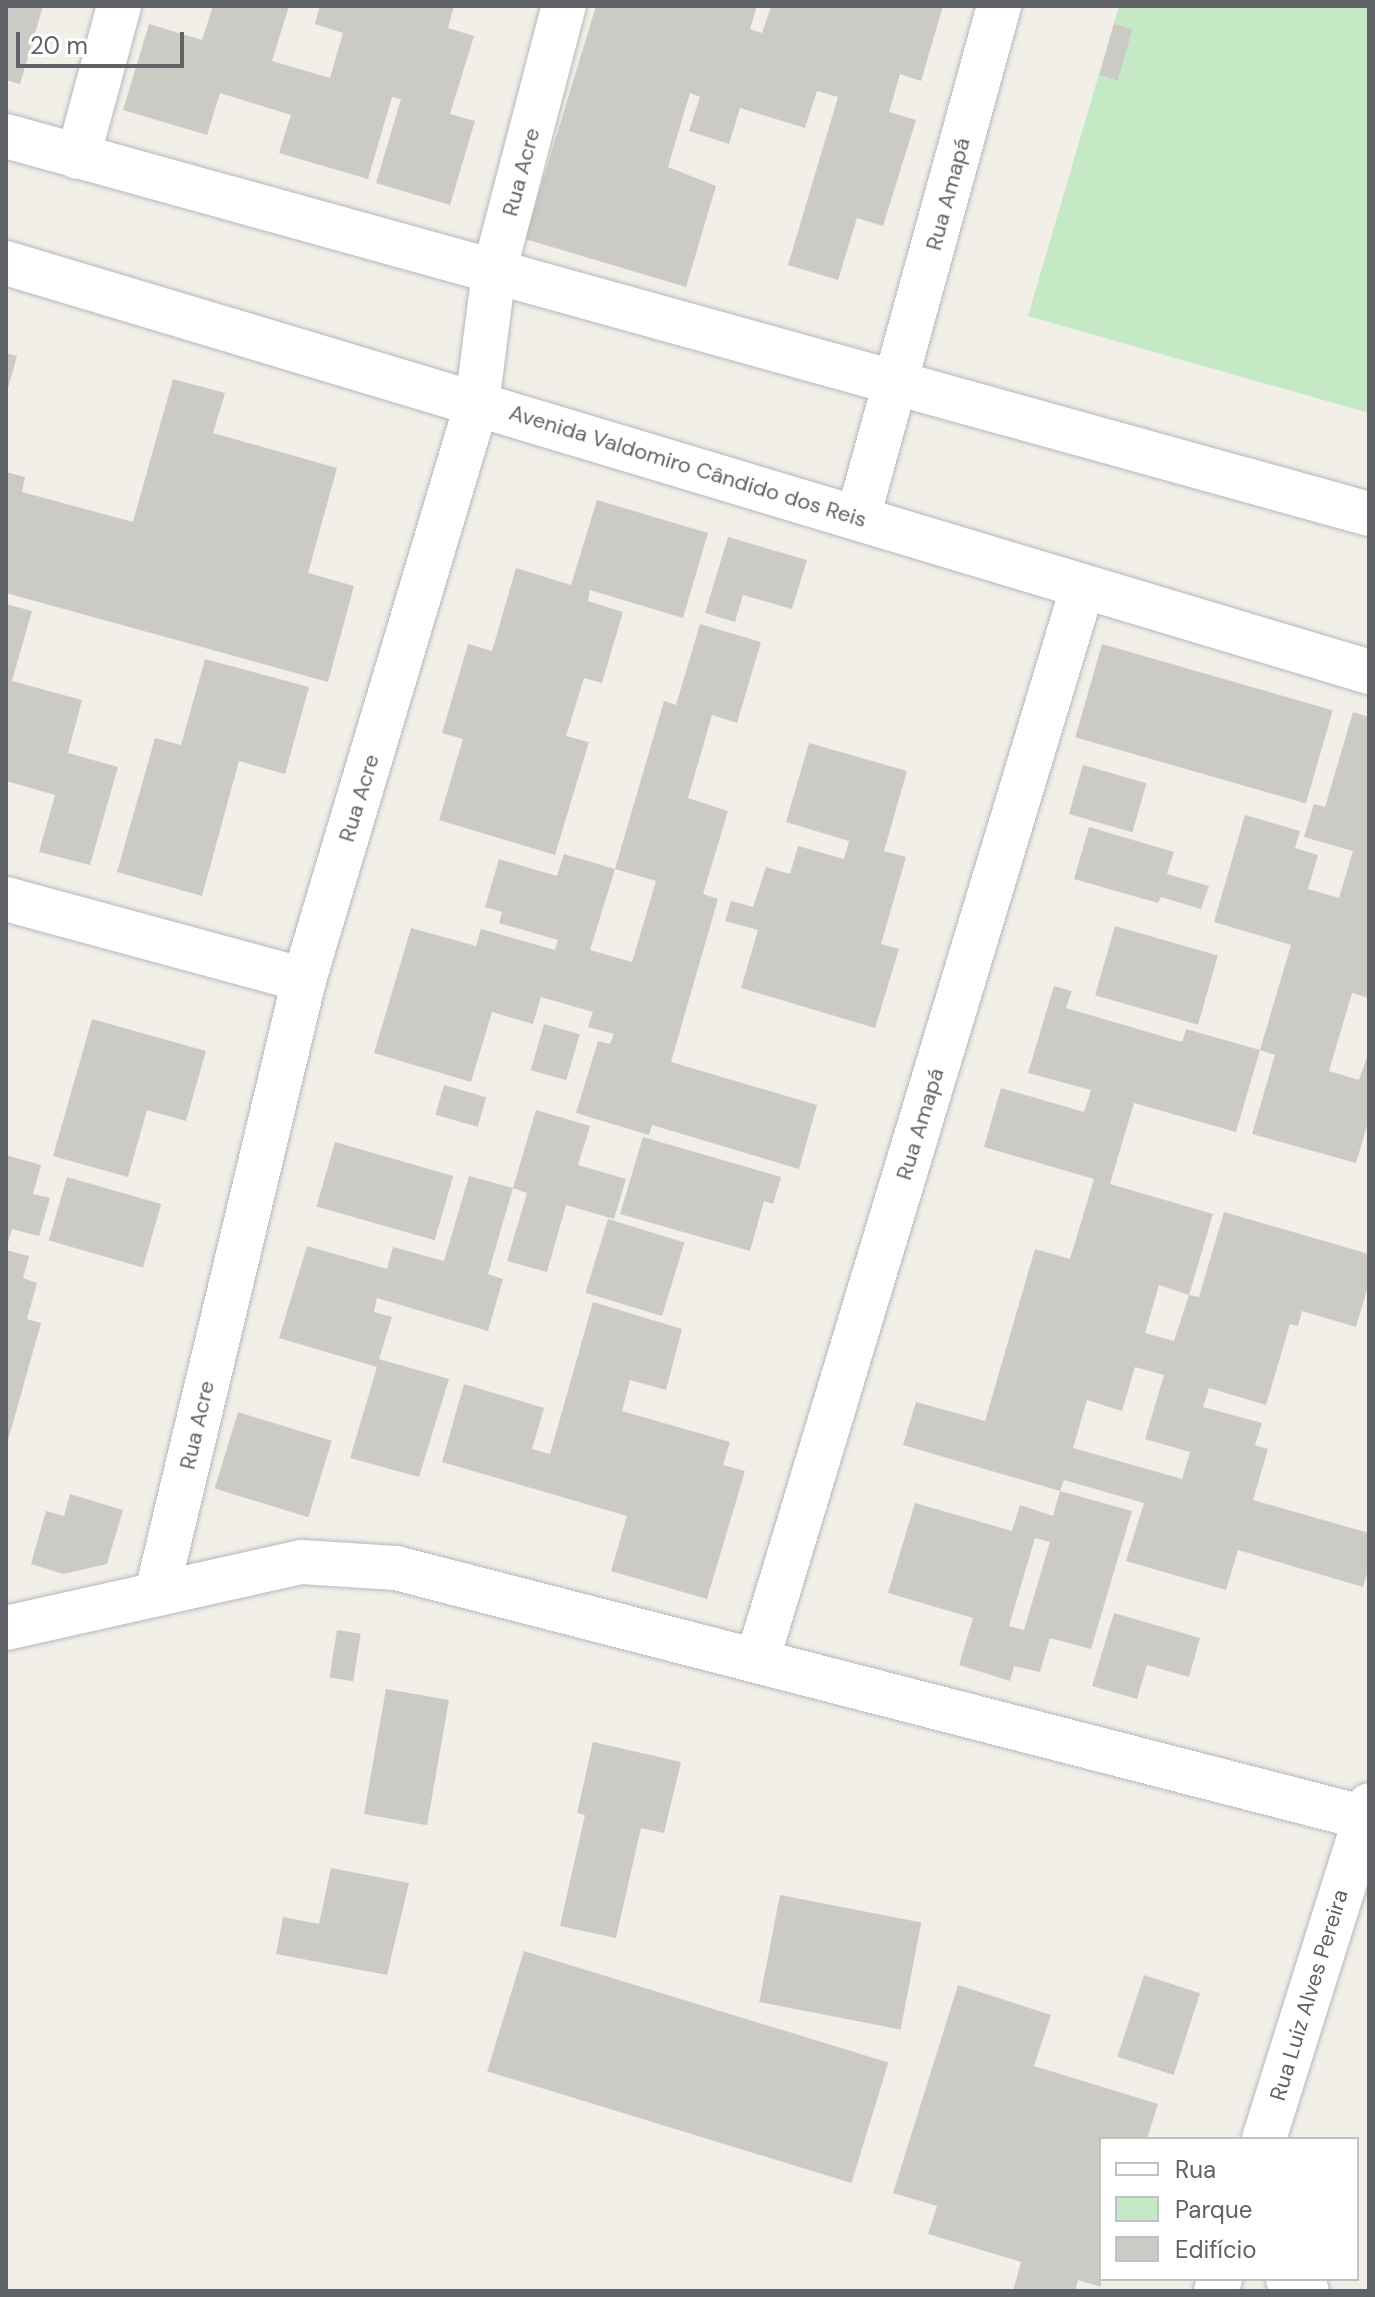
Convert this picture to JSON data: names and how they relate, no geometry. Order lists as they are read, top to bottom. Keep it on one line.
{"streets":{"street":["Rua Acre","Rua Amapá","Avenida Valdomiro Cândido dos Reis","Rua Luiz Alves Pereira"]},"crossings":[["Rua Acre","Avenida Valdomiro Cândido dos Reis"],["Rua Amapá","Avenida Valdomiro Cândido dos Reis"]],"legend":["Rua","Parque","Edifício"],"scale_bar":"20 m"}
